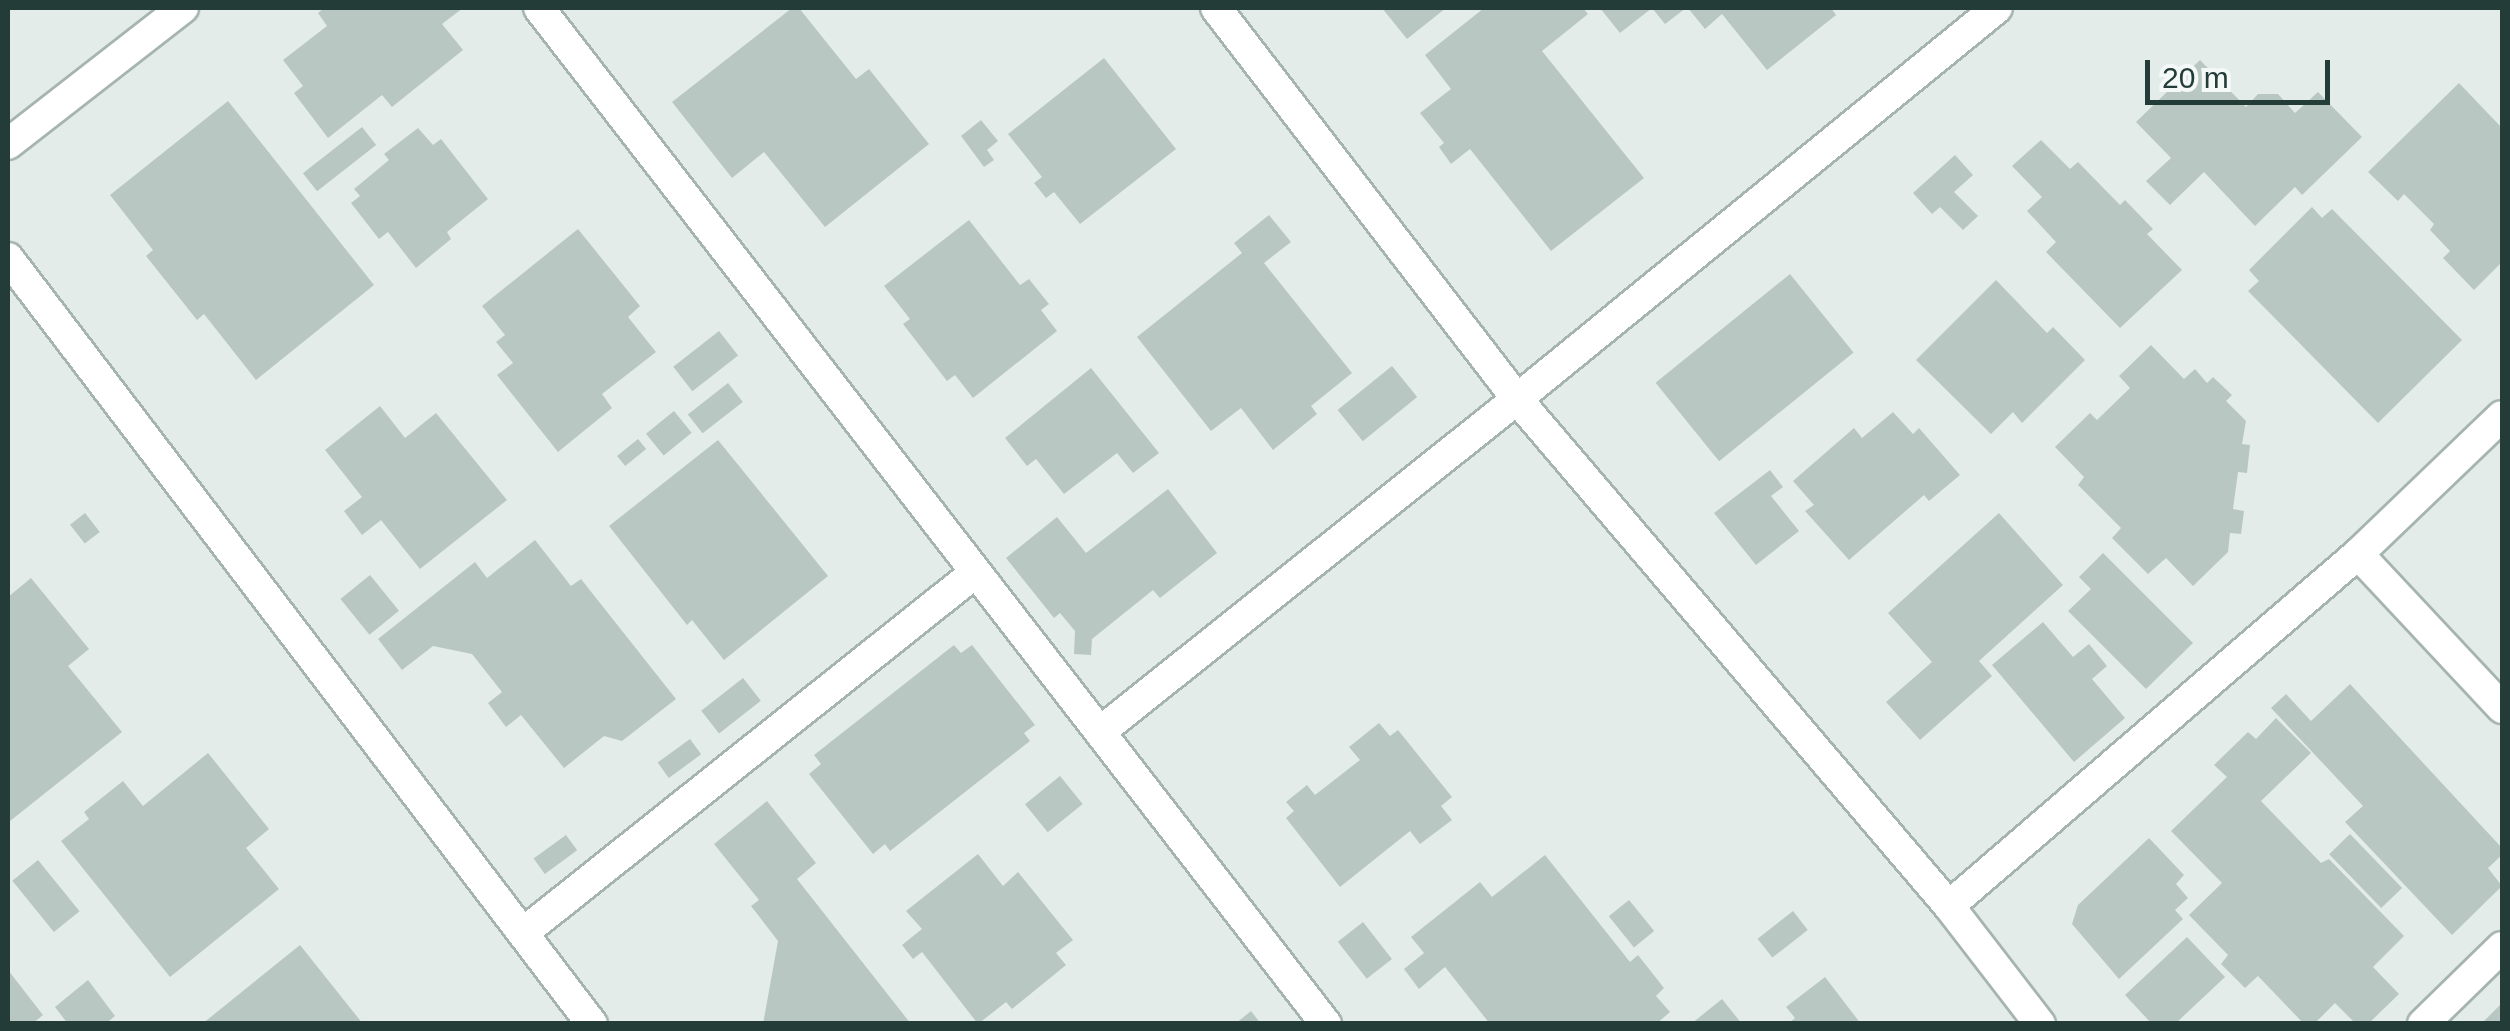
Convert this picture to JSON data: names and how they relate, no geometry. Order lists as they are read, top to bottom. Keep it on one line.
{"scale_bar":"20 m"}
